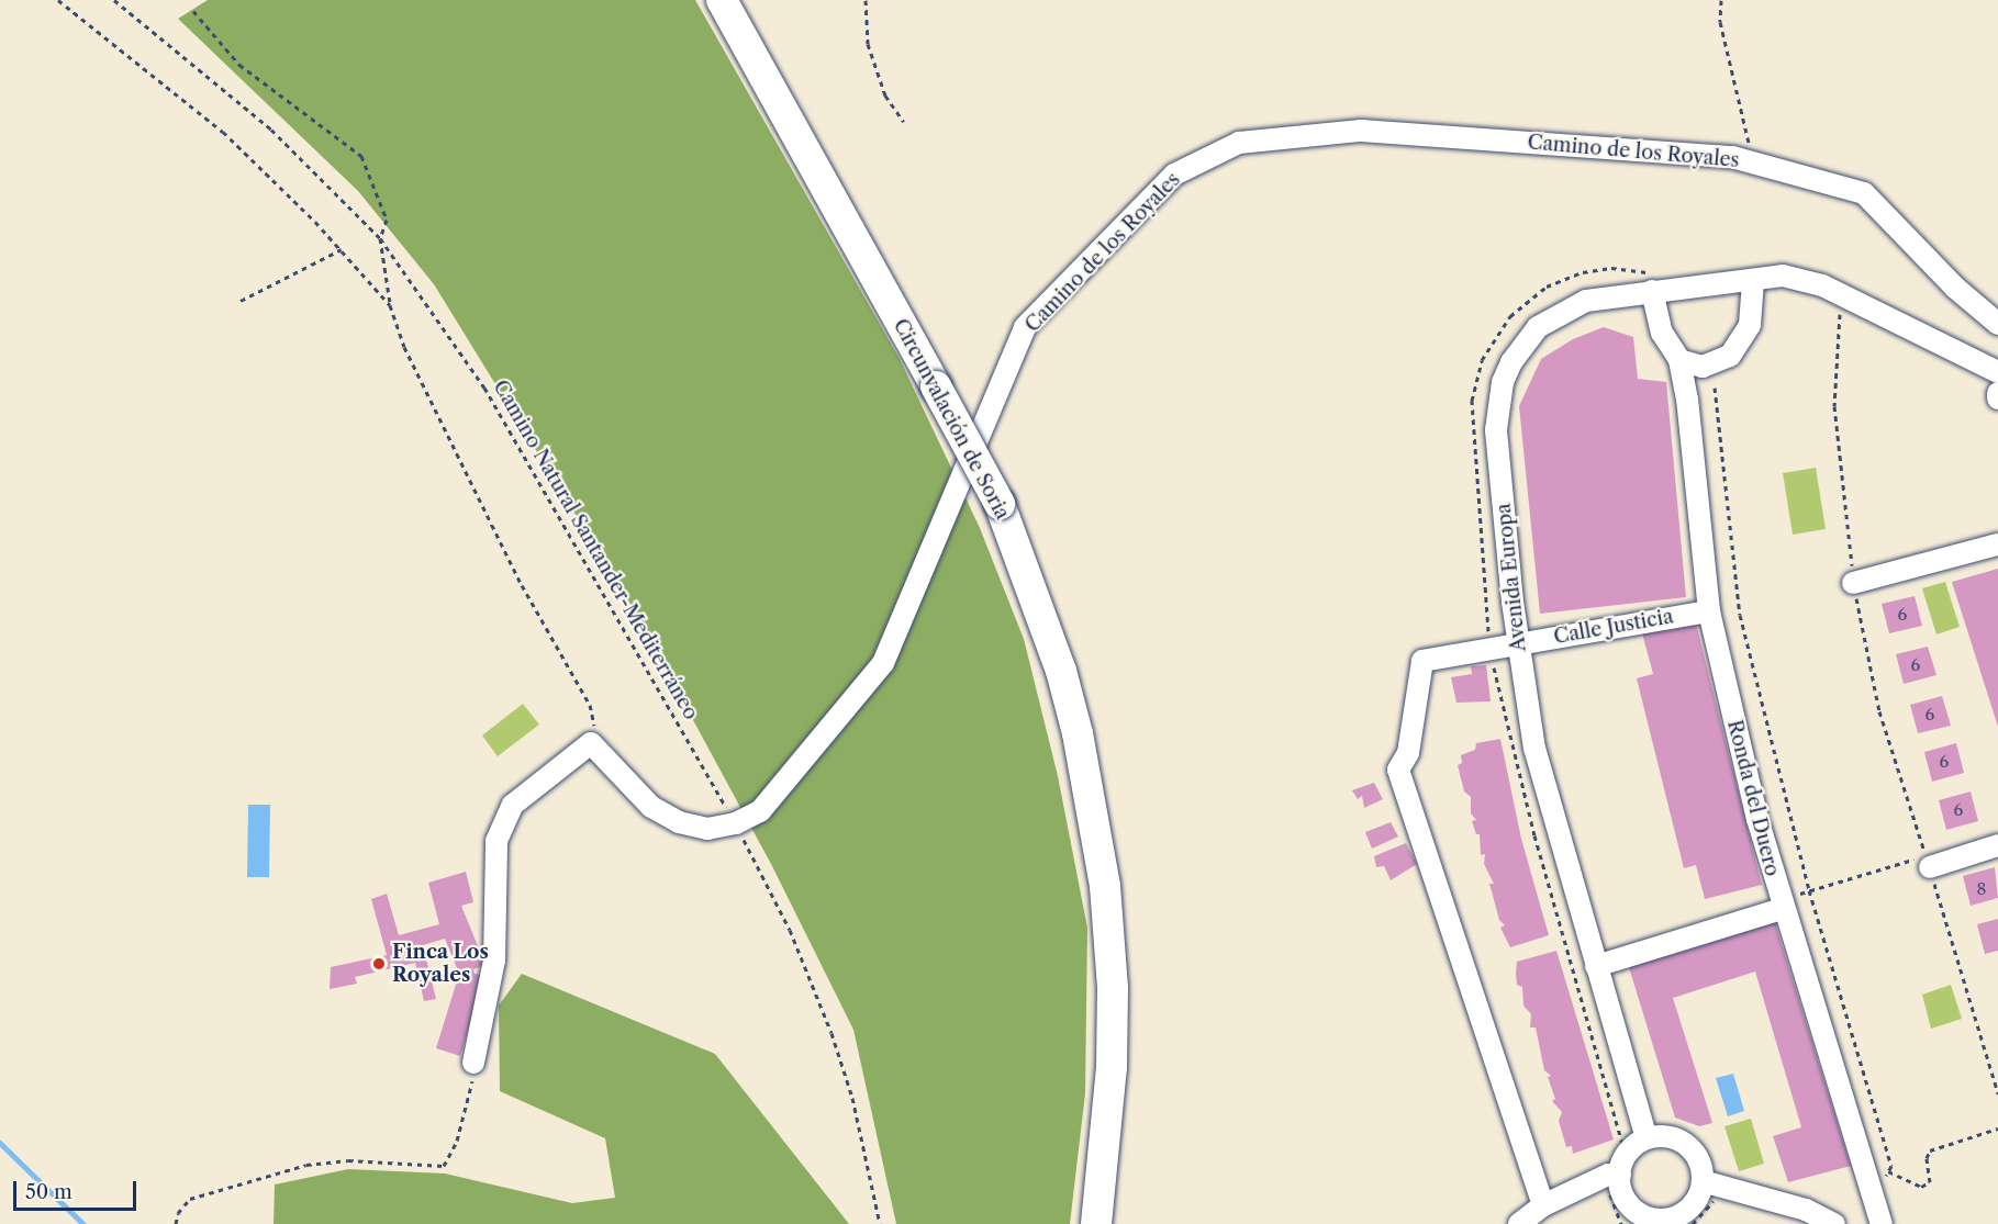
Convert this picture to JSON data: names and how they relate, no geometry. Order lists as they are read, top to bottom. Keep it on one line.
{"streets":{"highway":["Circunvalación de Soria"],"street":["Camino de los Royales","Avenida Europa","Calle Justicia","Ronda del Duero"],"path":["Camino Natural Santander-Mediterráneo"]},"crossings":[["Camino de los Royales","Camino Natural Santander-Mediterráneo"],["Avenida Europa","Calle Justicia"],["Avenida Europa","Ronda del Duero"],["Calle Justicia","Ronda del Duero"]],"places":["Finca Los Royales"],"house_numbers":["6","6","6","6","6","8"],"scale_bar":"50 m"}
